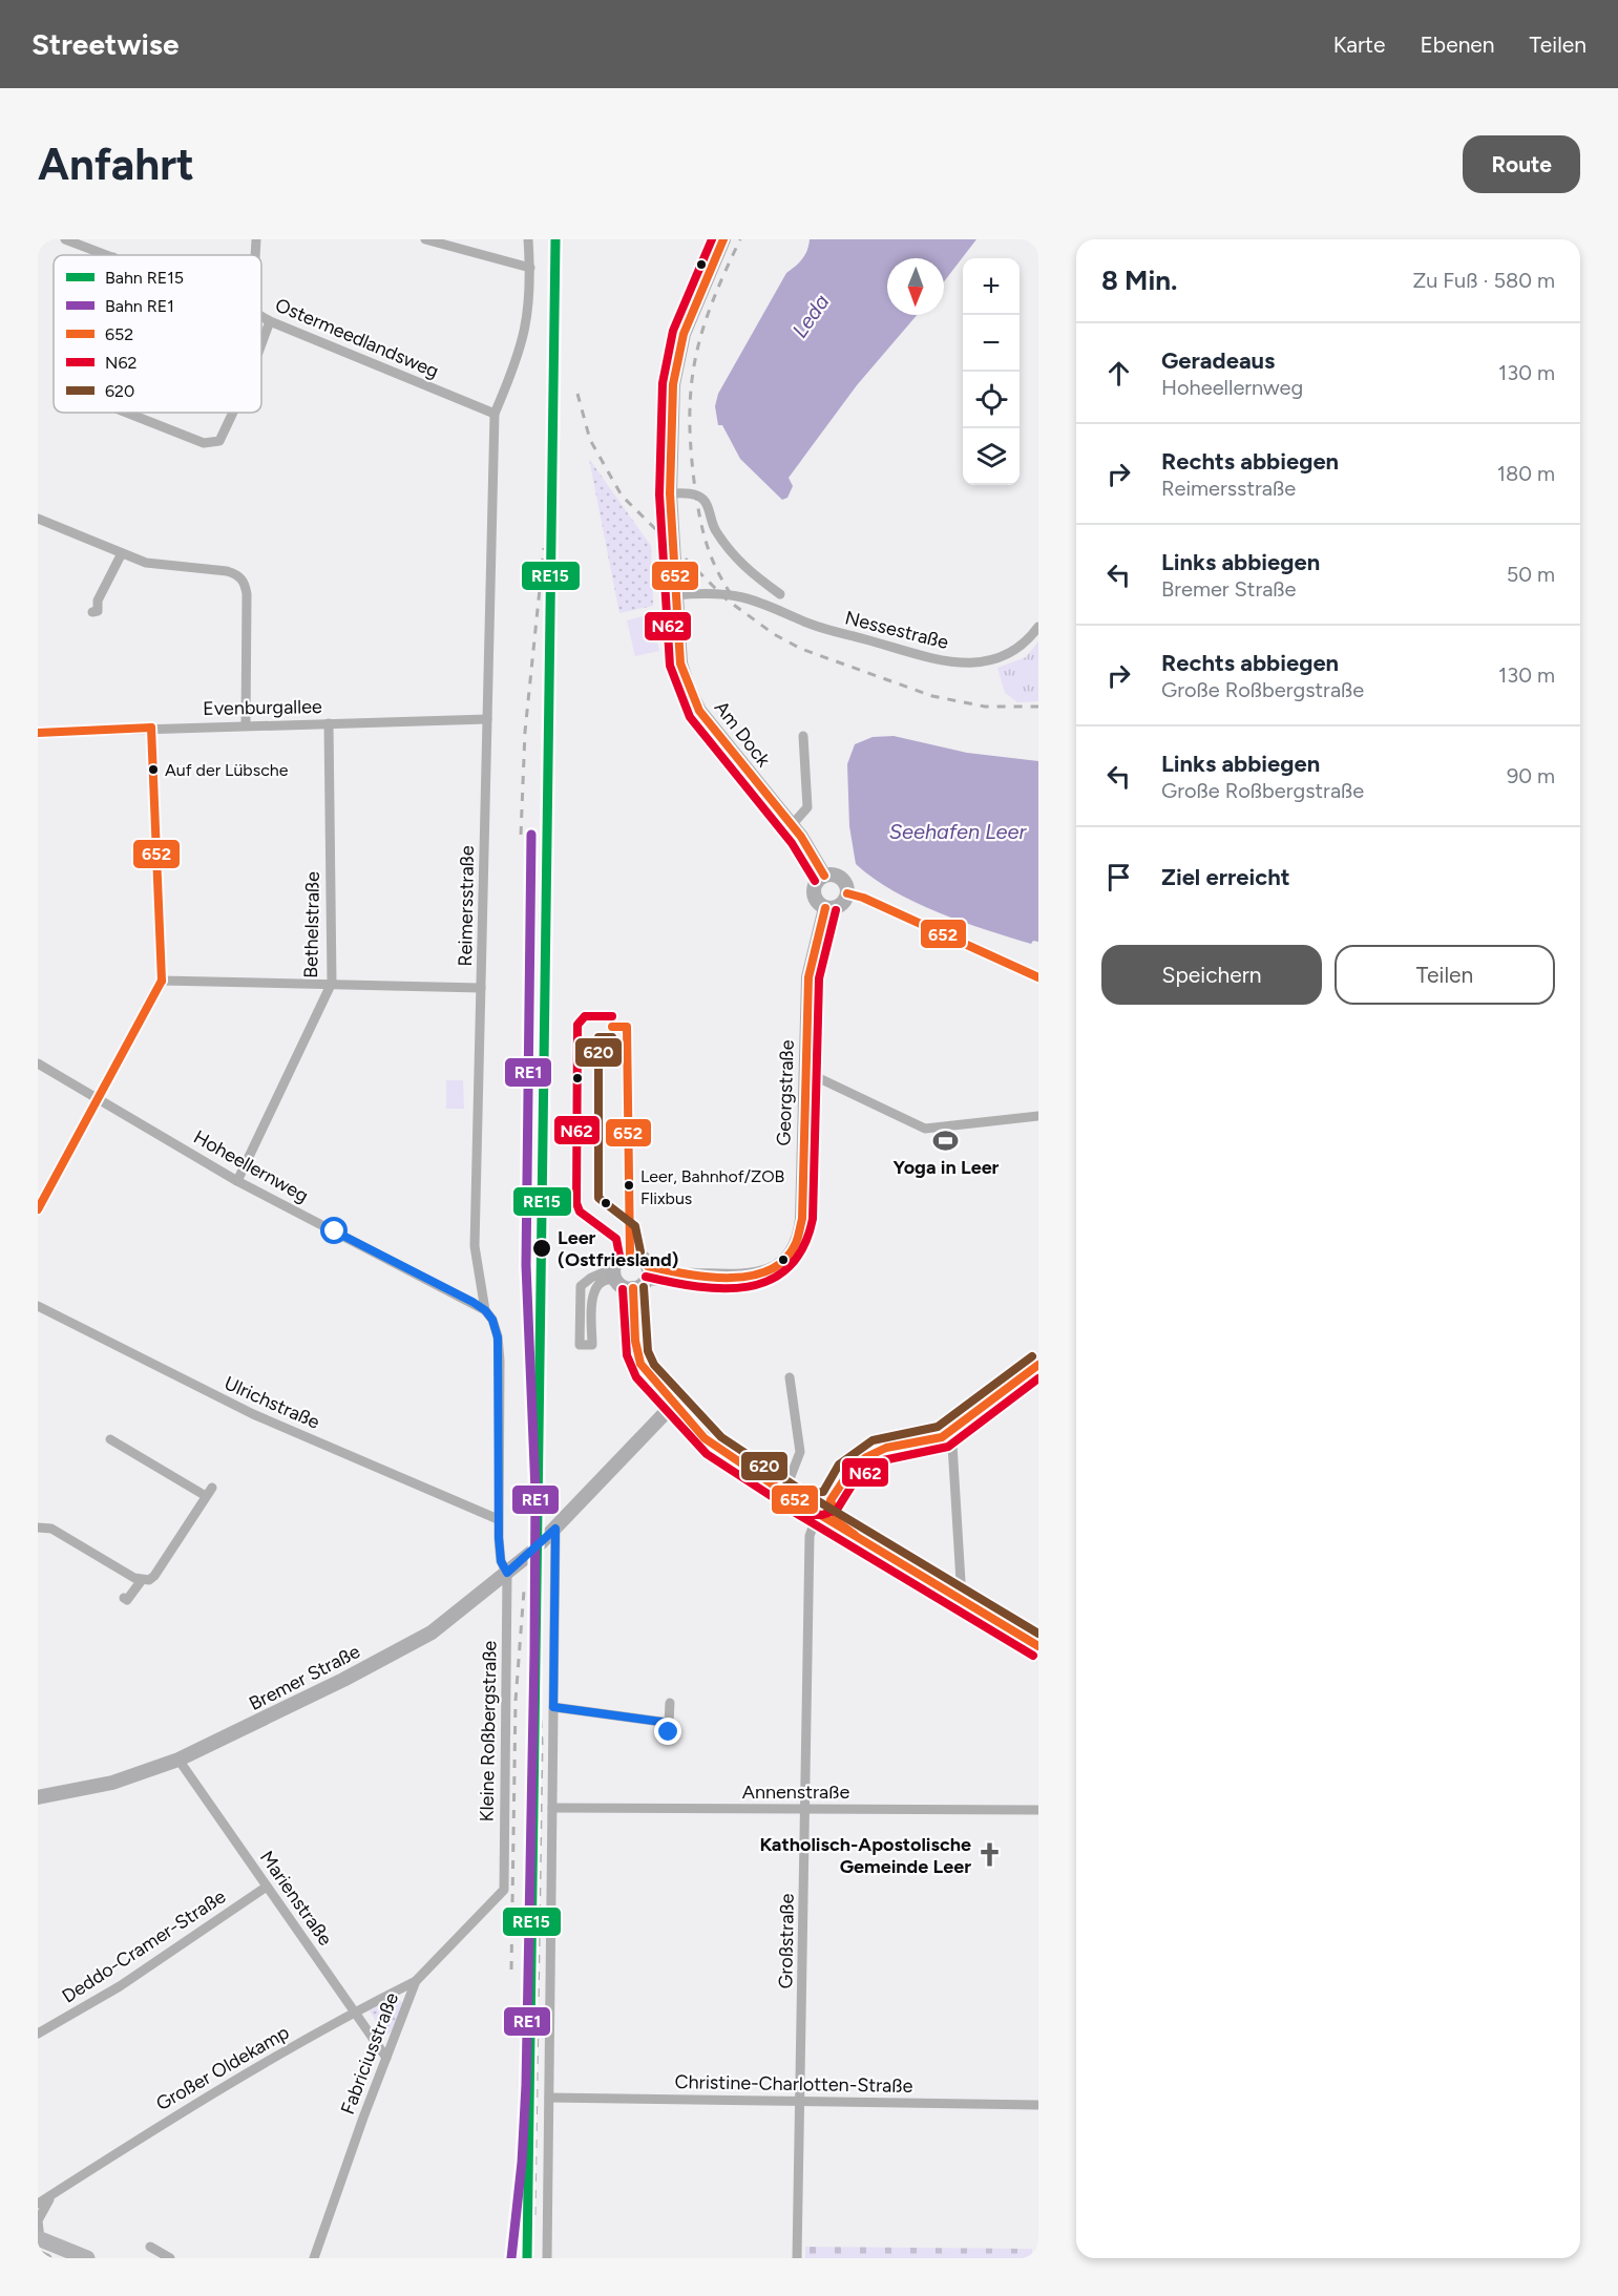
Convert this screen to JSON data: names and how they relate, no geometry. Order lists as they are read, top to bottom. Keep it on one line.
{"streets":{"main road":["Am Dock","Georgstraße","Bremer Straße"],"street":["Ostermeedlandsweg","Nessestraße","Evenburgallee","Reimersstraße","Bethelstraße","Hoheellernweg","Ulrichstraße","Kleine Roßbergstraße","Annenstraße","Marienstraße","Großstraße","Deddo-Cramer-Straße","Fabriciusstraße","Großer Oldekamp","Christine-Charlotten-Straße"]},"crossings":[["Ostermeedlandsweg","Reimersstraße"],["Nessestraße","Am Dock"],["Evenburgallee","Reimersstraße"],["Evenburgallee","Bethelstraße"],["Am Dock","Georgstraße"],["Reimersstraße","Hoheellernweg"],["Reimersstraße","Ulrichstraße"],["Reimersstraße","Bremer Straße"],["Reimersstraße","Kleine Roßbergstraße"],["Bethelstraße","Hoheellernweg"],["Bremer Straße","Kleine Roßbergstraße"],["Bremer Straße","Marienstraße"],["Kleine Roßbergstraße","Fabriciusstraße"],["Annenstraße","Großstraße"],["Marienstraße","Deddo-Cramer-Straße"],["Marienstraße","Fabriciusstraße"],["Marienstraße","Großer Oldekamp"],["Großstraße","Christine-Charlotten-Straße"],["Fabriciusstraße","Großer Oldekamp"]],"water":["Leda","Seehafen Leer"],"places":{"other":["Auf der Lübsche","Leer, Bahnhof/ZOB Flixbus","Leer (Ostfriesland)"],"sports":["Yoga in Leer"],"church":["Katholisch-Apostolische Gemeinde Leer"]},"lines":["rail line RE15","transit line 652","transit line N62","rail line RE1","transit line 620"],"legend":["Bahn RE15","Bahn RE1","652","N62","620"],"north":"bottom","page":{"header":"Streetwise","nav":["Karte","Ebenen","Teilen"],"buttons":["Route",["Speichern","Teilen"]],"title":"Anfahrt","heading":["8 Min.","Zu Fuß · 580 m"],"map_buttons":["+","−"],"list":[["Geradeaus","Hoheellernweg","130 m"],["Rechts abbiegen","Reimersstraße","180 m"],["Links abbiegen","Bremer Straße","50 m"],["Rechts abbiegen","Große Roßbergstraße","130 m"],["Links abbiegen","Große Roßbergstraße","90 m"],"Ziel erreicht"]}}
